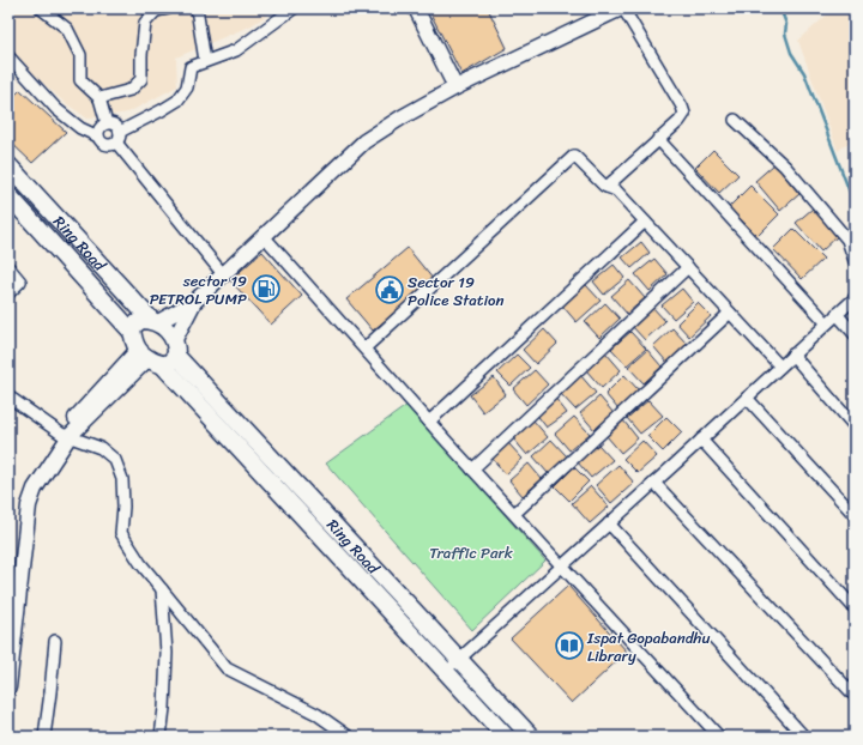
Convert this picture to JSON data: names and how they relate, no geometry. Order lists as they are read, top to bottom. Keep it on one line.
{"streets":{"main road":["Ring Road"]},"parks":["Traffic Park"],"places":{"fuel station":["sector 19 PETROL PUMP"],"public building":["Sector 19 Police Station"],"library":["Ispat Gopabandhu Library"]}}
